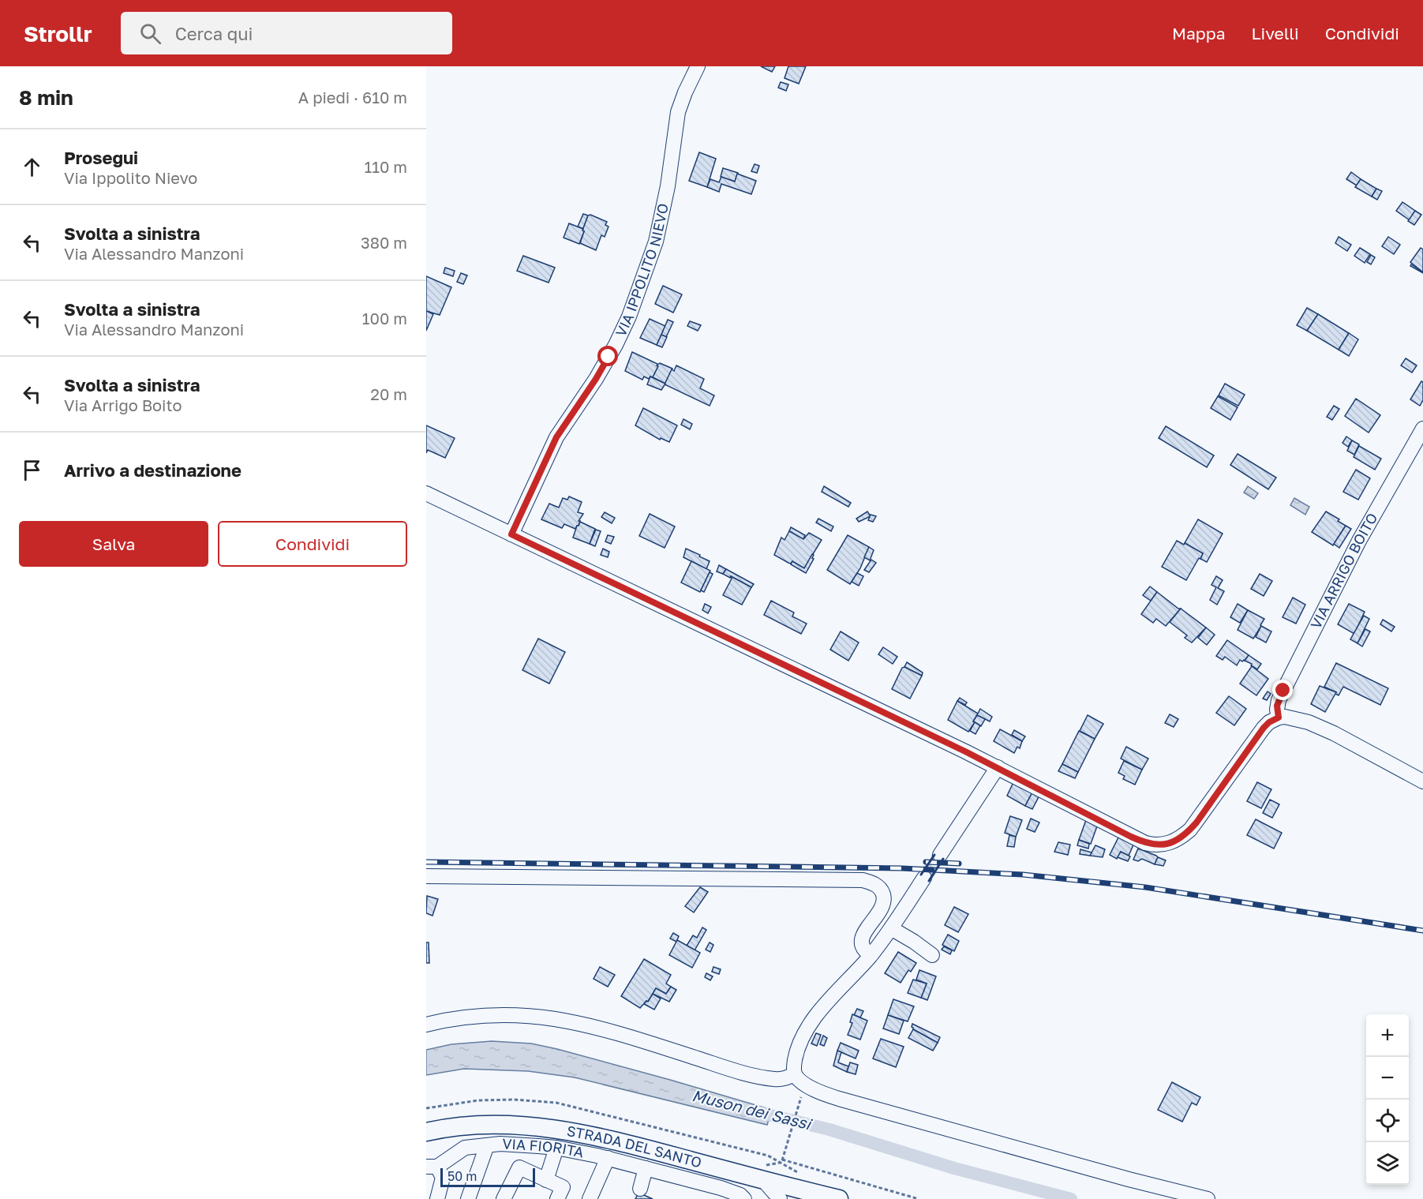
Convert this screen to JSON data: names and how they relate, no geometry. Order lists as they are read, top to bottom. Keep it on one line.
{"streets":{"main road":["STRADA DEL SANTO"],"street":["VIA IPPOLITO NIEVO","VIA ARRIGO BOITO","VIA FIORITA"]},"water":["Muson dei Sassi"],"scale_bar":"50 m","page":{"header":"Strollr","search":"Cerca qui","nav":["Mappa","Livelli","Condividi"],"heading":["8 min","A piedi · 610 m"],"list":[["Prosegui","Via Ippolito Nievo","110 m"],["Svolta a sinistra","Via Alessandro Manzoni","380 m"],["Svolta a sinistra","Via Alessandro Manzoni","100 m"],["Svolta a sinistra","Via Arrigo Boito","20 m"],"Arrivo a destinazione"],"buttons":["Salva","Condividi"],"map_buttons":["+","−"],"scale":"50 m"}}
